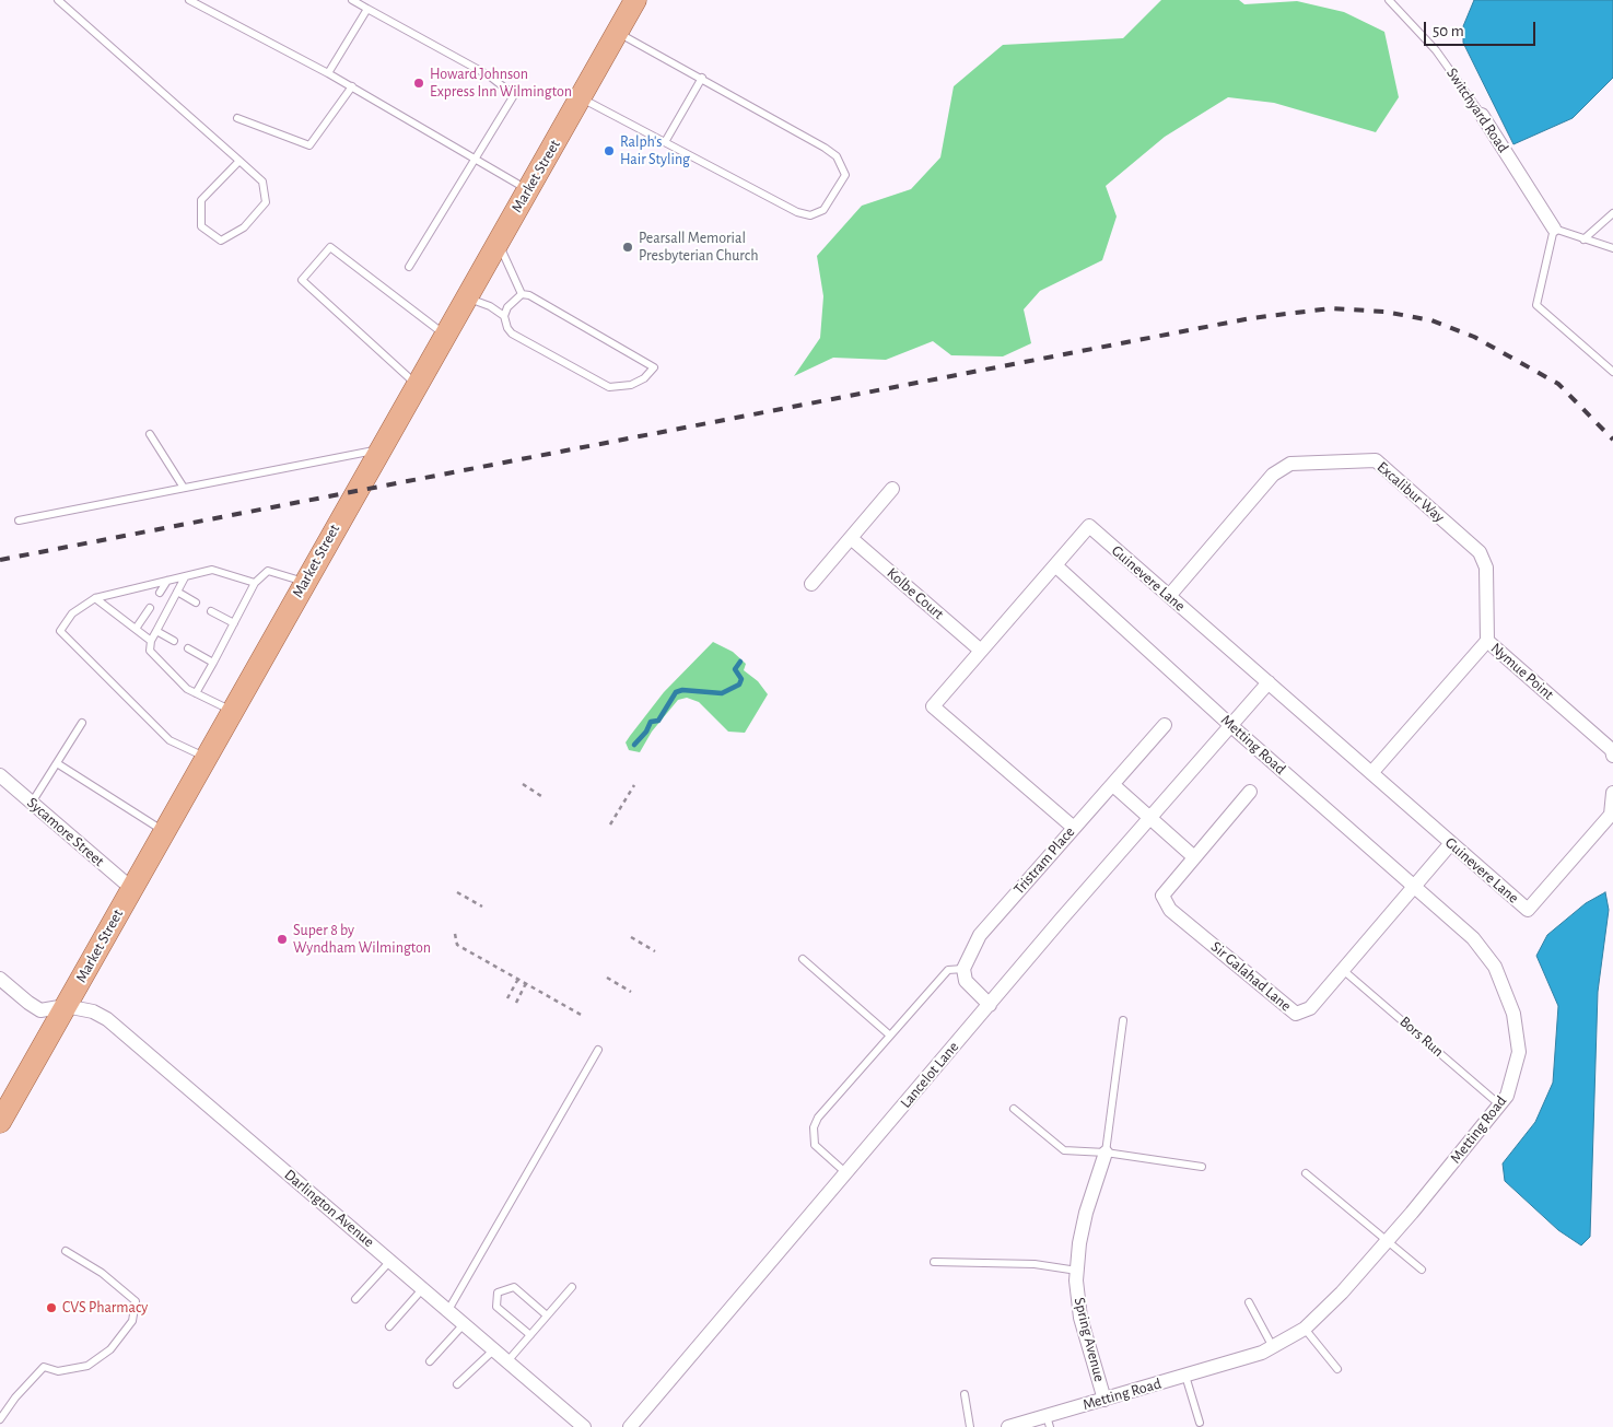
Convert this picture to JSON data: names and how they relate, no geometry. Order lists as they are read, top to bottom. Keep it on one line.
{"streets":{"main road":["Market Street"],"street":["Switchyard Road","Excalibur Way","Guinevere Lane","Kolbe Court","Nymue Point","Metting Road","Sycamore Street","Tristram Place","Sir Galahad Lane","Lancelot Lane","Darlington Avenue","Spring Avenue"],"lane":["Bors Run"]},"crossings":[["Market Street","Sycamore Street"],["Market Street","Darlington Avenue"],["Excalibur Way","Guinevere Lane"],["Excalibur Way","Nymue Point"],["Guinevere Lane","Kolbe Court"],["Guinevere Lane","Nymue Point"],["Guinevere Lane","Metting Road"],["Guinevere Lane","Tristram Place"],["Guinevere Lane","Sir Galahad Lane"],["Guinevere Lane","Lancelot Lane"],["Metting Road","Sir Galahad Lane"],["Metting Road","Bors Run"],["Metting Road","Lancelot Lane"],["Metting Road","Spring Avenue"],["Sir Galahad Lane","Bors Run"]],"places":["Howard Johnson Express Inn Wilmington","Ralph's Hair Styling","Pearsall Memorial Presbyterian Church","Super 8 by Wyndham Wilmington","CVS Pharmacy"],"scale_bar":"50 m"}
